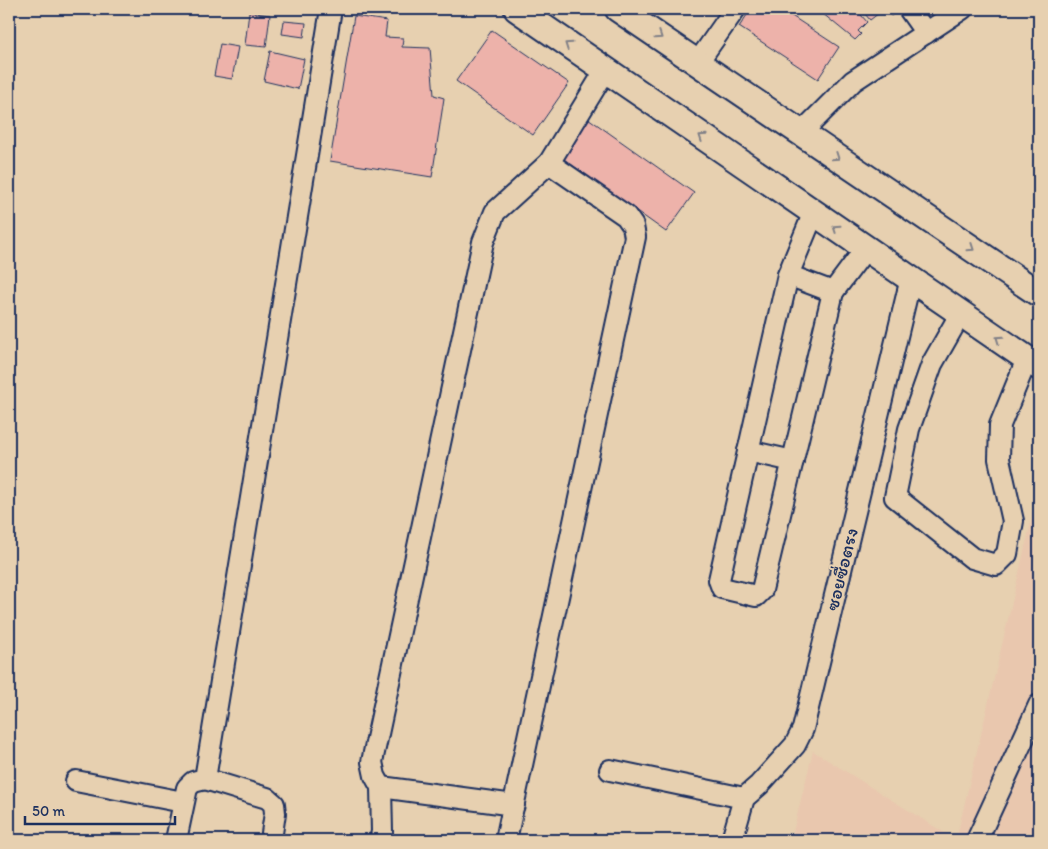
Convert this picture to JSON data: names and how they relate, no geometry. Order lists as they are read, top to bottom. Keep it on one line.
{"streets":{"street":["ซอยซื่อตรง"]},"scale_bar":"50 m"}
